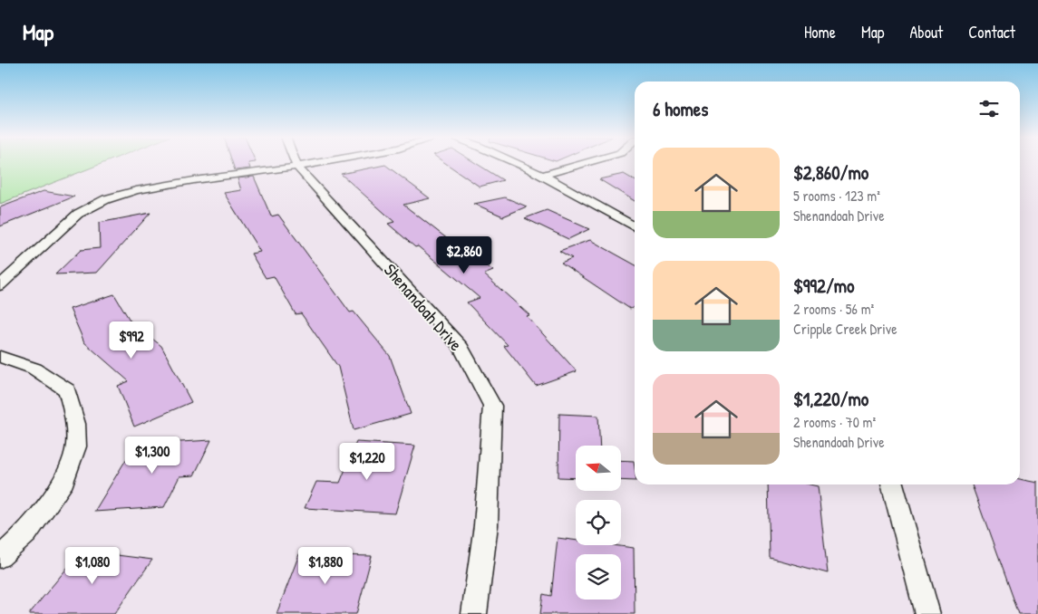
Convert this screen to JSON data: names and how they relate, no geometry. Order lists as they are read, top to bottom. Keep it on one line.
{"streets":{"street":["Shenandoah Drive"]},"north":"left","page":{"header":"Map","nav":["Home","Map","About","Contact"],"heading":"6 homes","list":[{"name":"$2,860/mo","note":"5 rooms · 123 m² · Shenandoah Drive"},{"name":"$992/mo","note":"2 rooms · 56 m² · Cripple Creek Drive"},{"name":"$1,220/mo","note":"2 rooms · 70 m² · Shenandoah Drive"}],"price":["$2,860","$992","$1,300","$1,220","$1,080","$1,880"]}}
